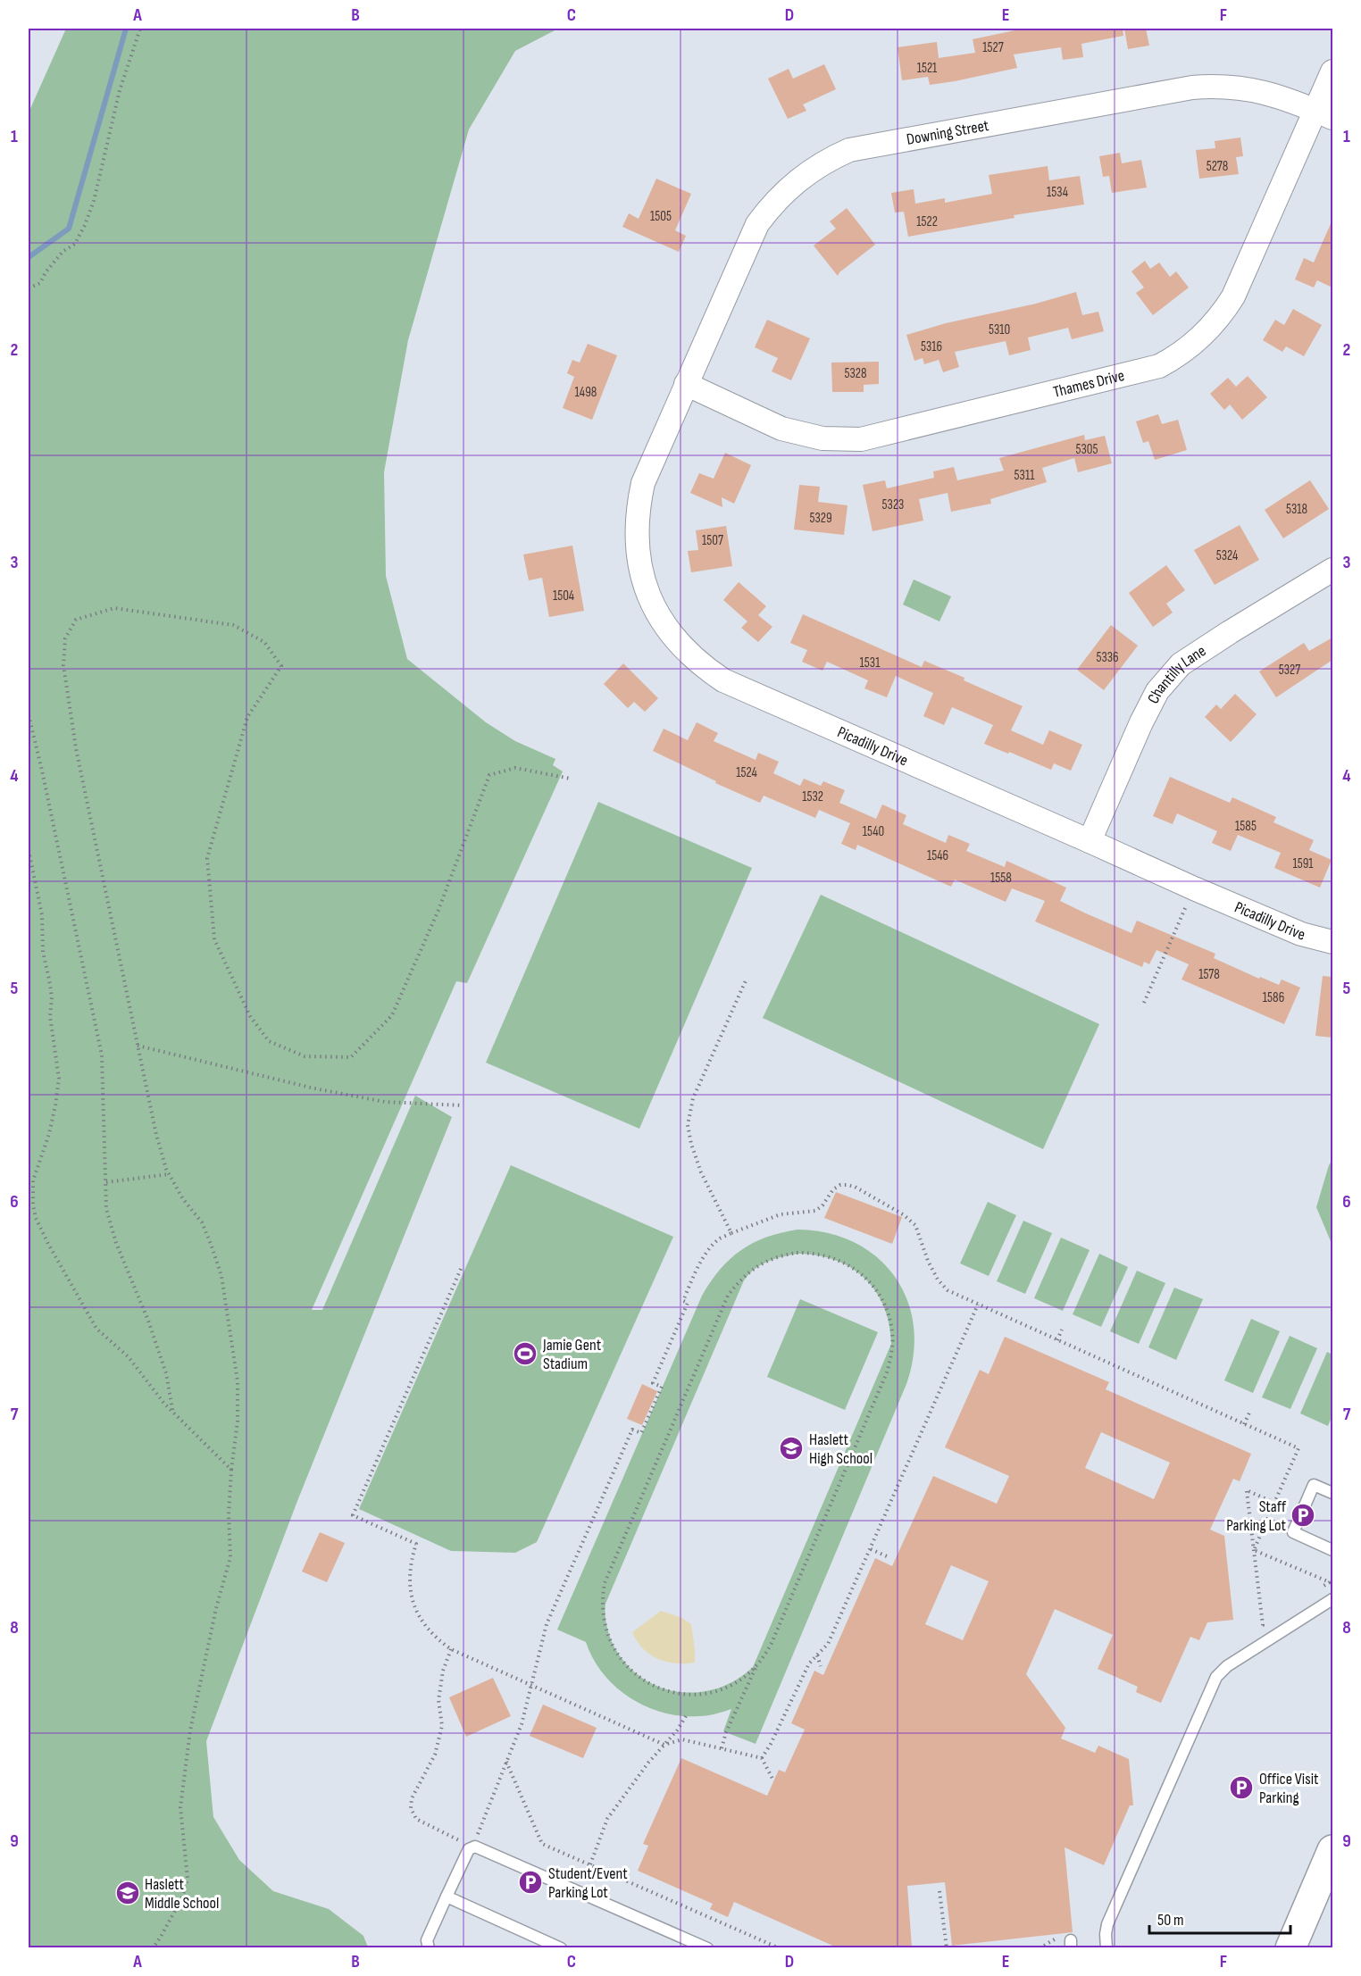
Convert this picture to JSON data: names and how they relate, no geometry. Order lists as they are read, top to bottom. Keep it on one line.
{"streets":{"street":["Downing Street","Thames Drive","Chantilly Lane","Picadilly Drive"]},"crossings":[["Downing Street","Thames Drive"],["Downing Street","Picadilly Drive"],["Thames Drive","Picadilly Drive"],["Chantilly Lane","Picadilly Drive"]],"places":{"sports":["Jamie Gent Stadium"],"school or university":["Haslett High School","Haslett Middle School"],"parking":["Staff Parking Lot","Office Visit Parking","Student/Event Parking Lot"]},"house_numbers":["1527","1521","5278","1534","1505","1522","5310","5316","5328","1498","5305","5311","5323","5318","5329","1507","5324","1504","5336","1531","5327","1524","1532","1585","1540","1546","1591","1558","1578","1586"],"scale_bar":"50 m","grid":{"columns":["A","B","C","D","E","F"],"rows":["1","2","3","4","5","6","7","8","9"]}}
